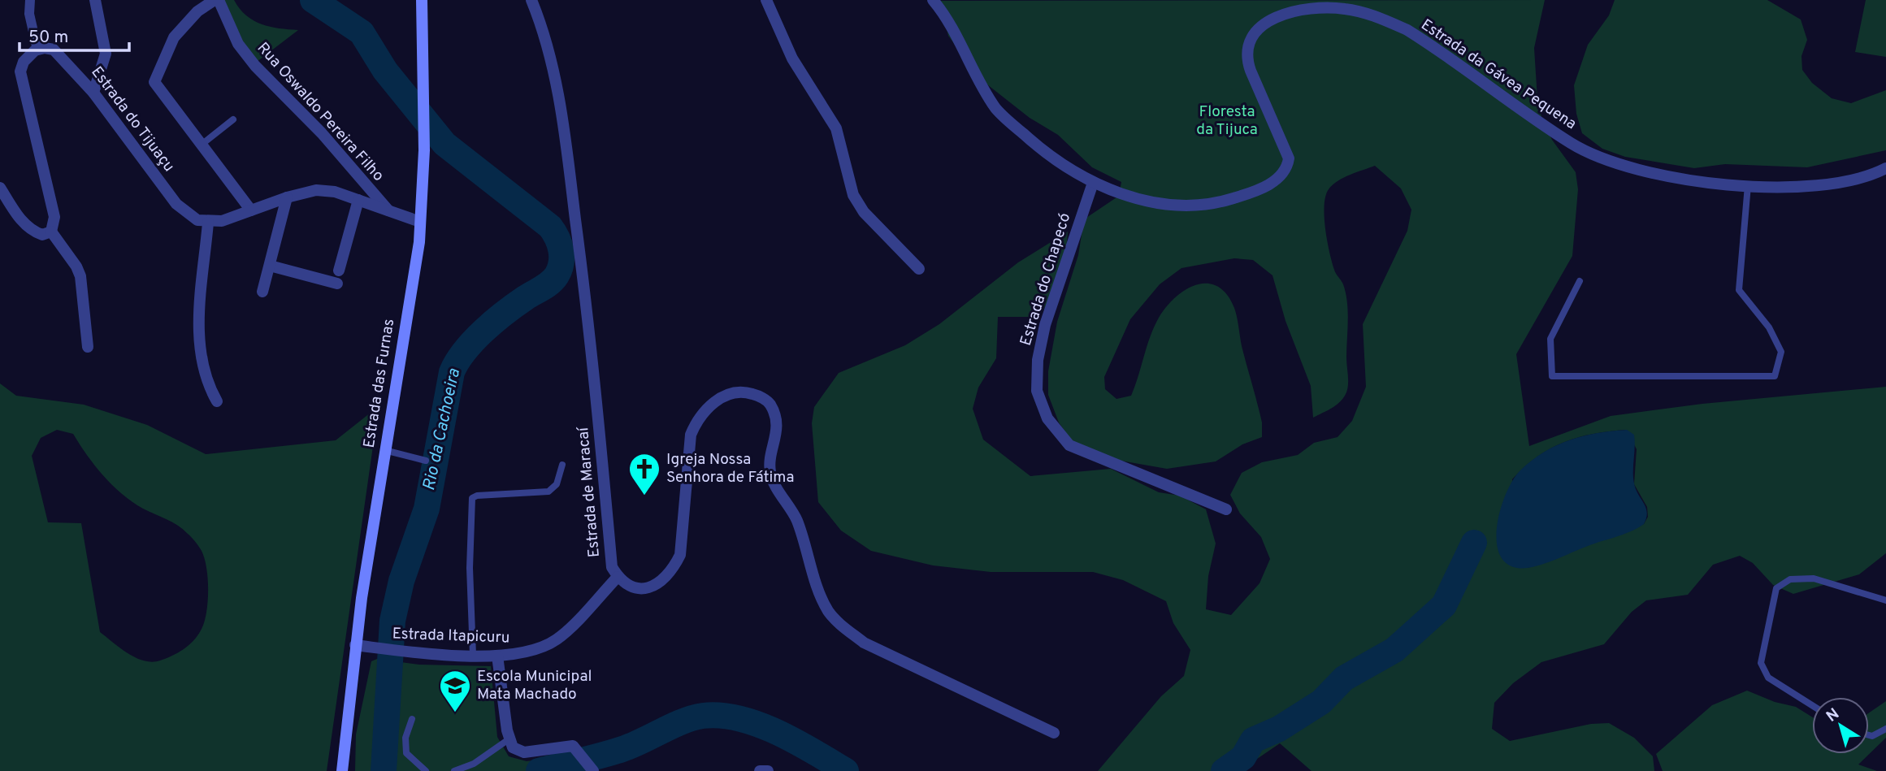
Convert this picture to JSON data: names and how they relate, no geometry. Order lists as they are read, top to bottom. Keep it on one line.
{"streets":{"main road":["Estrada das Furnas"],"street":["Estrada da Gávea Pequena","Rua Oswaldo Pereira Filho","Estrada do Tijuaçu","Estrada do Chapecó","Estrada de Maracaí","Estrada Itapicuru"]},"crossings":[["Estrada da Gávea Pequena","Estrada do Chapecó"],["Estrada das Furnas","Estrada Itapicuru"],["Estrada de Maracaí","Estrada Itapicuru"]],"water":["Rio da Cachoeira"],"parks":["Floresta da Tijuca"],"places":{"church":["Igreja Nossa Senhora de Fátima"],"school or university":["Escola Municipal Mata Machado"]},"scale_bar":"50 m","north":"top left"}
